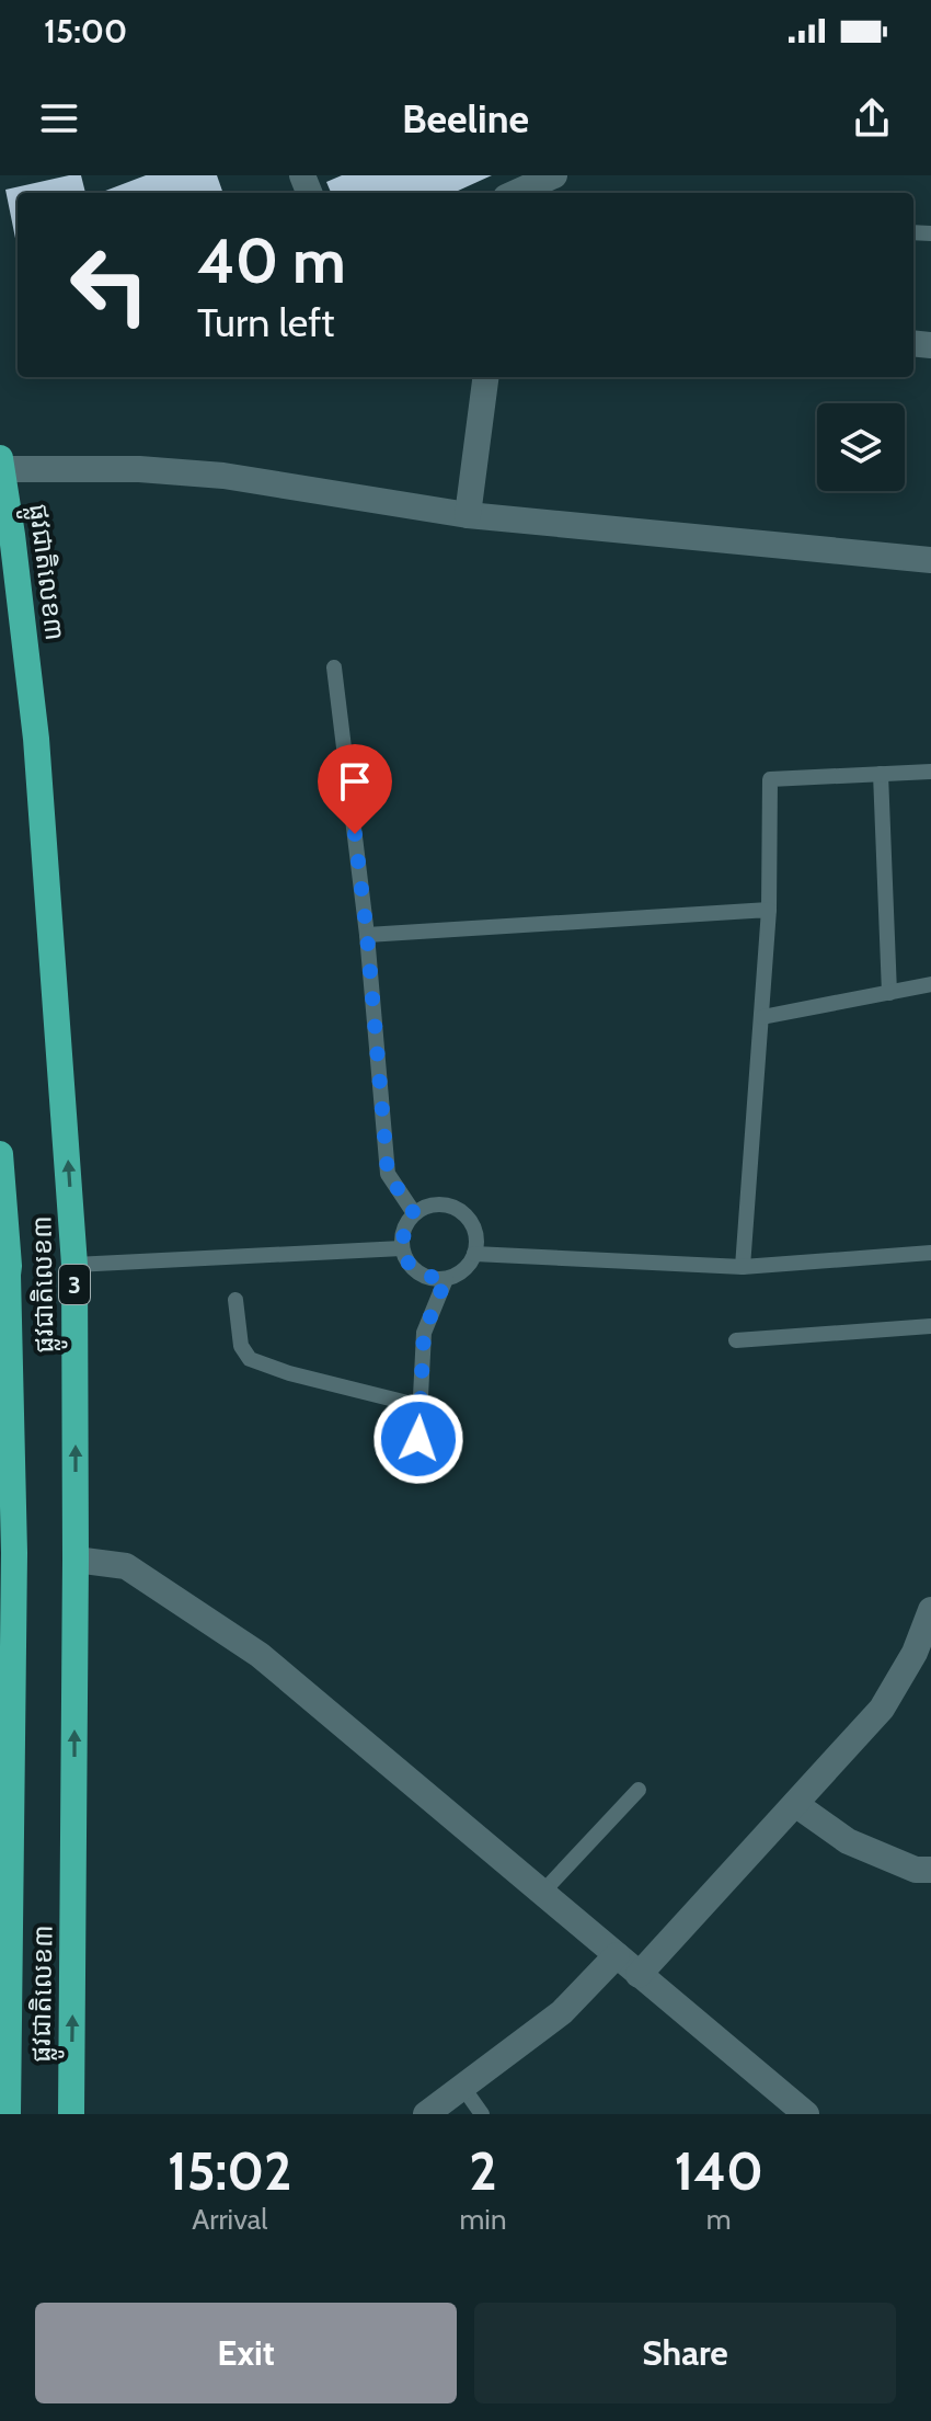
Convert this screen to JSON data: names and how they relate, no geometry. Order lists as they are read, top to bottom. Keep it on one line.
{"streets":{"highway":["ផ្លូវជាតិលេខ៣","3"]},"page":{"status":"15:00","header":"Beeline","turn":["40 m","Turn left"],"eta":["15:02","Arrival","2","min","140","m"],"buttons":["Exit","Share"]}}
